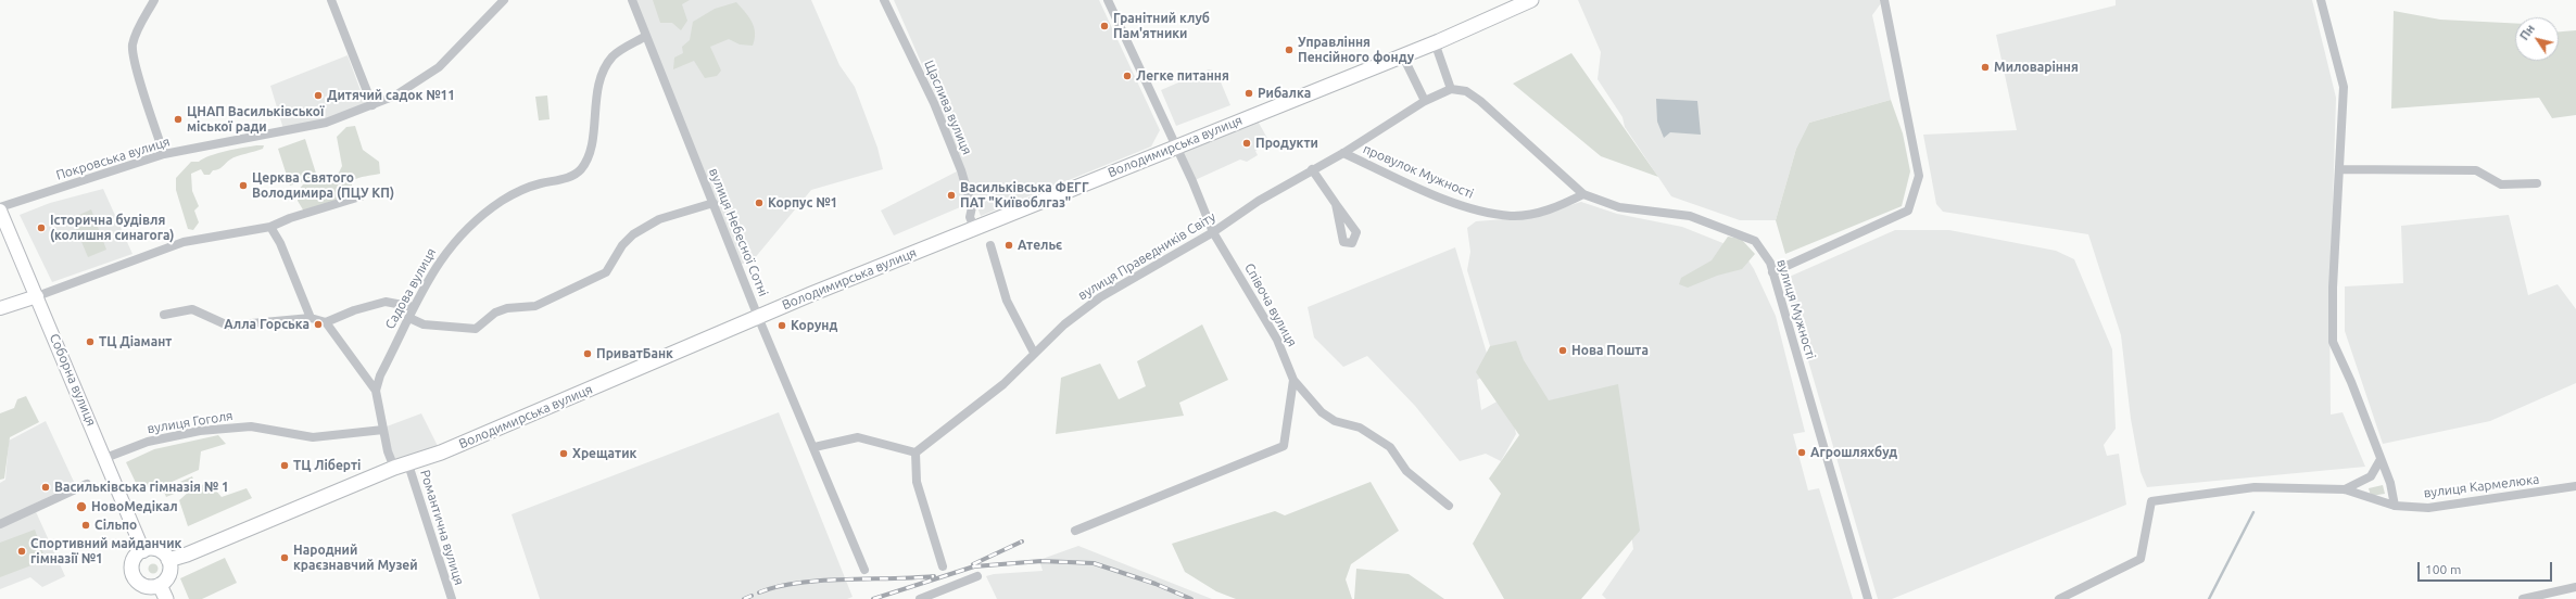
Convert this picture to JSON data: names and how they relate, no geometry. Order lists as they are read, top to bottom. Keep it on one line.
{"streets":{"main road":["Володимирська вулиця","Соборна вулиця"],"street":["Щаслива вулиця","Покровська вулиця","провулок Мужності","вулиця Небесної Сотні","вулиця Праведників Світу","Садова вулиця","Співоча вулиця","вулиця Мужності","вулиця Гоголя","вулиця Кармелюка","Романтична вулиця"]},"crossings":[["Щаслива вулиця","Володимирська вулиця"],["Володимирська вулиця","вулиця Небесної Сотні"],["Володимирська вулиця","Садова вулиця"],["Володимирська вулиця","Співоча вулиця"],["Володимирська вулиця","Соборна вулиця"],["Володимирська вулиця","Романтична вулиця"],["провулок Мужності","вулиця Праведників Світу"],["провулок Мужності","вулиця Мужності"],["вулиця Небесної Сотні","Садова вулиця"],["вулиця Праведників Світу","Співоча вулиця"],["вулиця Праведників Світу","вулиця Мужності"],["Садова вулиця","вулиця Гоголя"],["Садова вулиця","Романтична вулиця"],["Соборна вулиця","вулиця Гоголя"]],"places":["Гранітний клуб Пам'ятники","Управління Пенсійного фонду","Миловаріння","Легке питання","Рибалка","Дитячий садок №11","ЦНАП Васильківської міської ради","Продукти","Церква Святого Володимира (ПЦУ КП)","Васильківська ФЕГГ ПАТ \"Київоблгаз\"","Корпус №1","Історична будівля (колишня синагога)","Ательє","Алла Горська","Корунд","ТЦ Діамант","Нова Пошта","ПриватБанк","Агрошляхбуд","Хрещатик","ТЦ Ліберті","Васильківська гімназія № 1","НовоМедікал","Сільпо","Спортивний майданчик гімназії №1","Народний краєзнавчий Музей"],"scale_bar":"100 m","north":"top left"}
